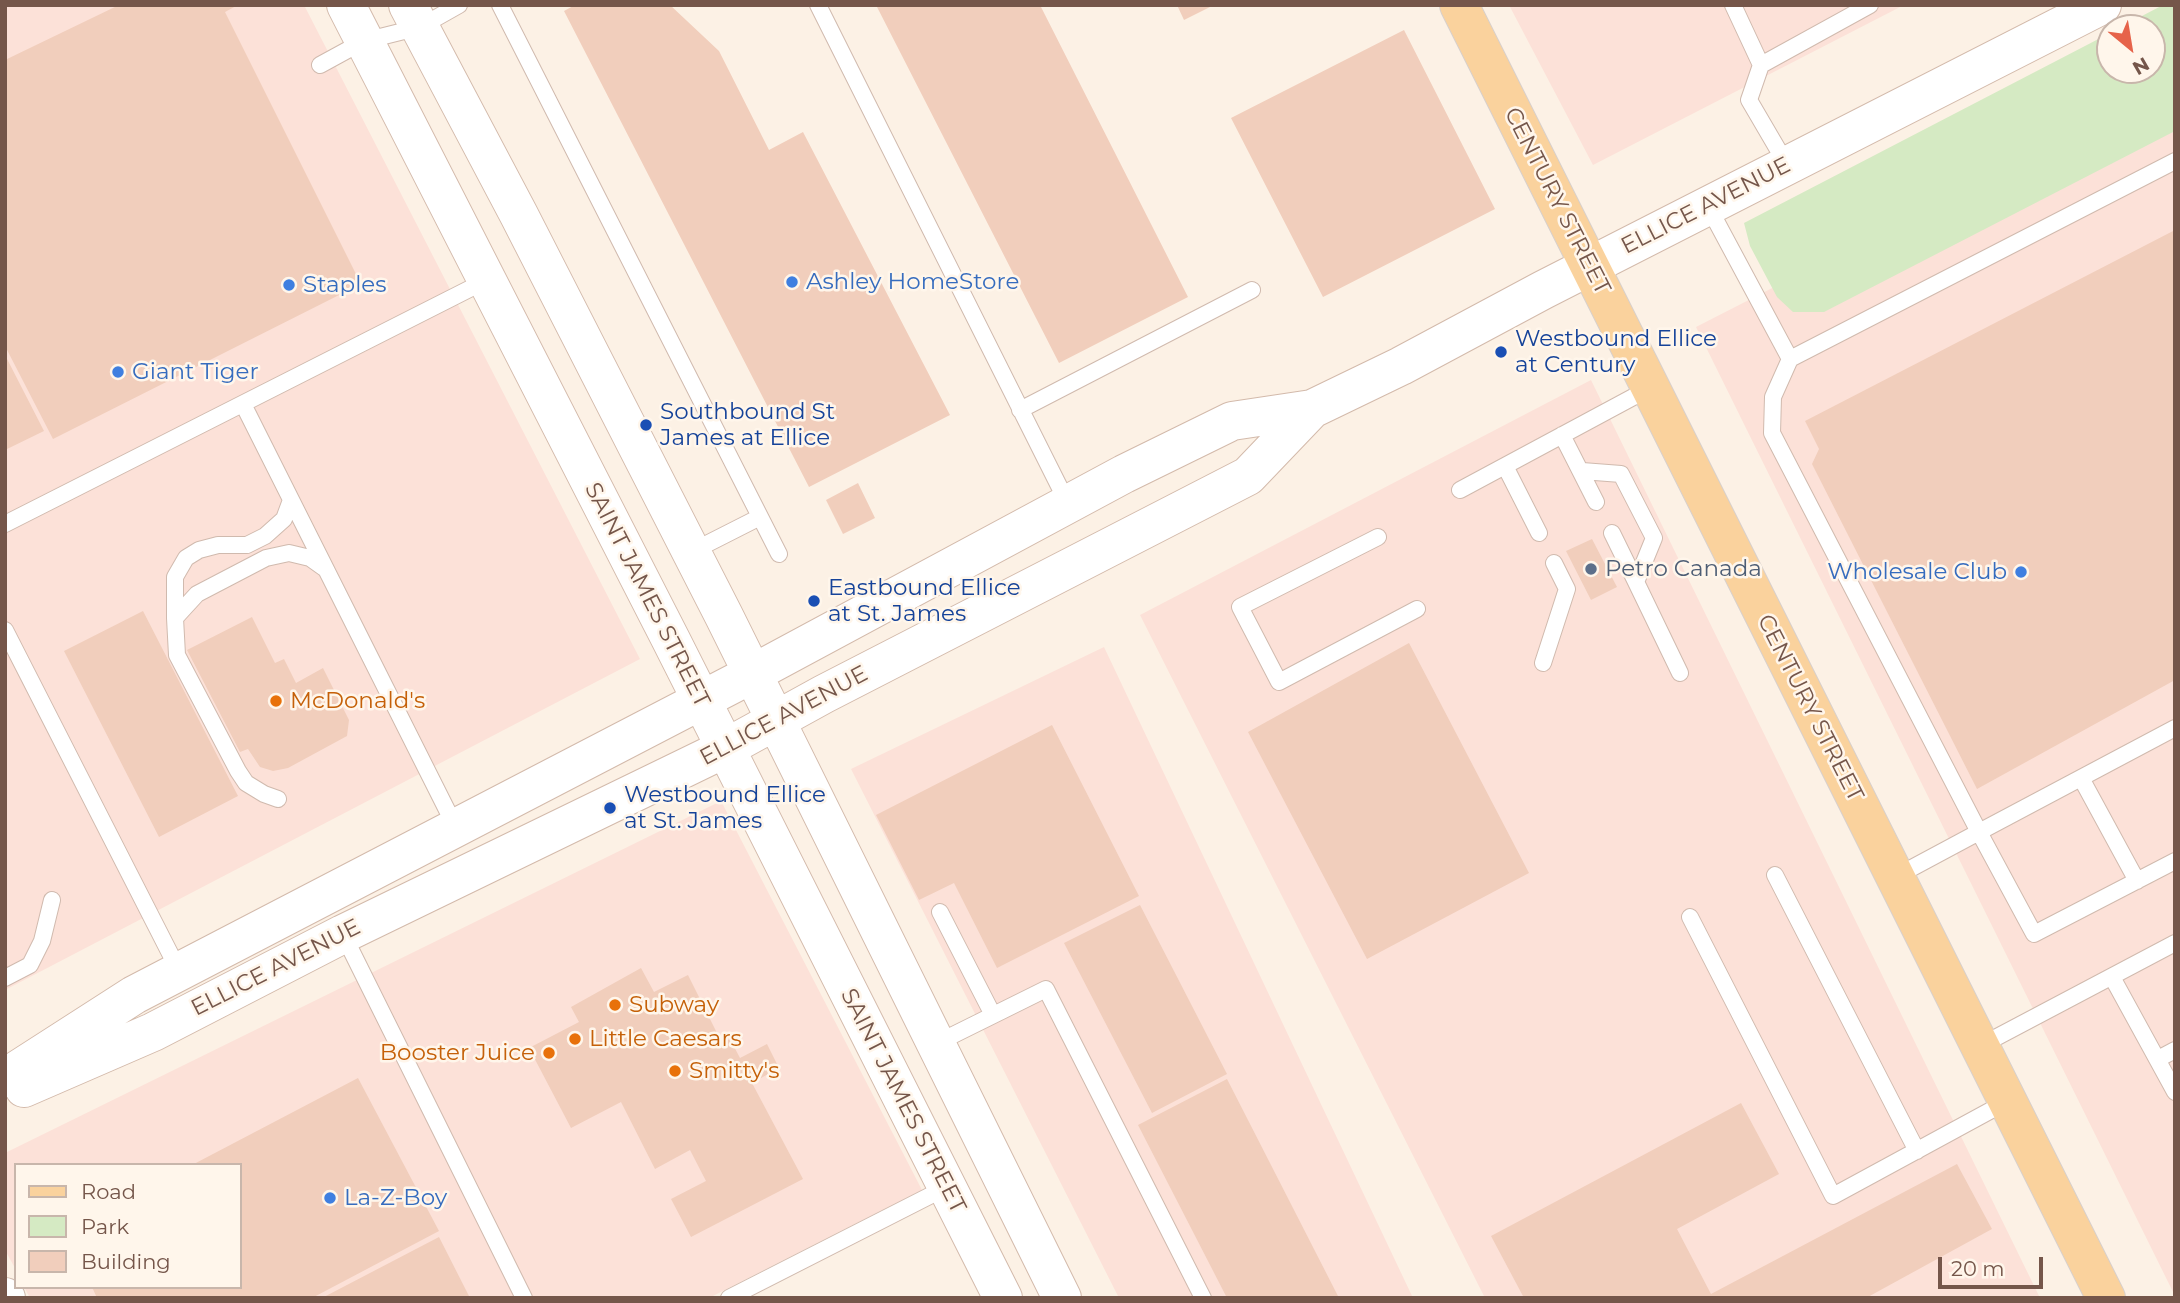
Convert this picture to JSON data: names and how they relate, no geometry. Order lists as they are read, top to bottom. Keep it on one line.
{"streets":{"main road":["CENTURY STREET","ELLICE AVENUE","SAINT JAMES STREET"]},"crossings":[["CENTURY STREET","ELLICE AVENUE"],["ELLICE AVENUE","SAINT JAMES STREET"]],"places":["Ashley HomeStore","Staples","Westbound Ellice at Century","Giant Tiger","Southbound St James at Ellice","Petro Canada","Wholesale Club","Eastbound Ellice at St. James","McDonald's","Westbound Ellice at St. James","Subway","Little Caesars","Booster Juice","Smitty's","La-Z-Boy"],"legend":["Road","Park","Building"],"scale_bar":"20 m","north":"bottom right"}
